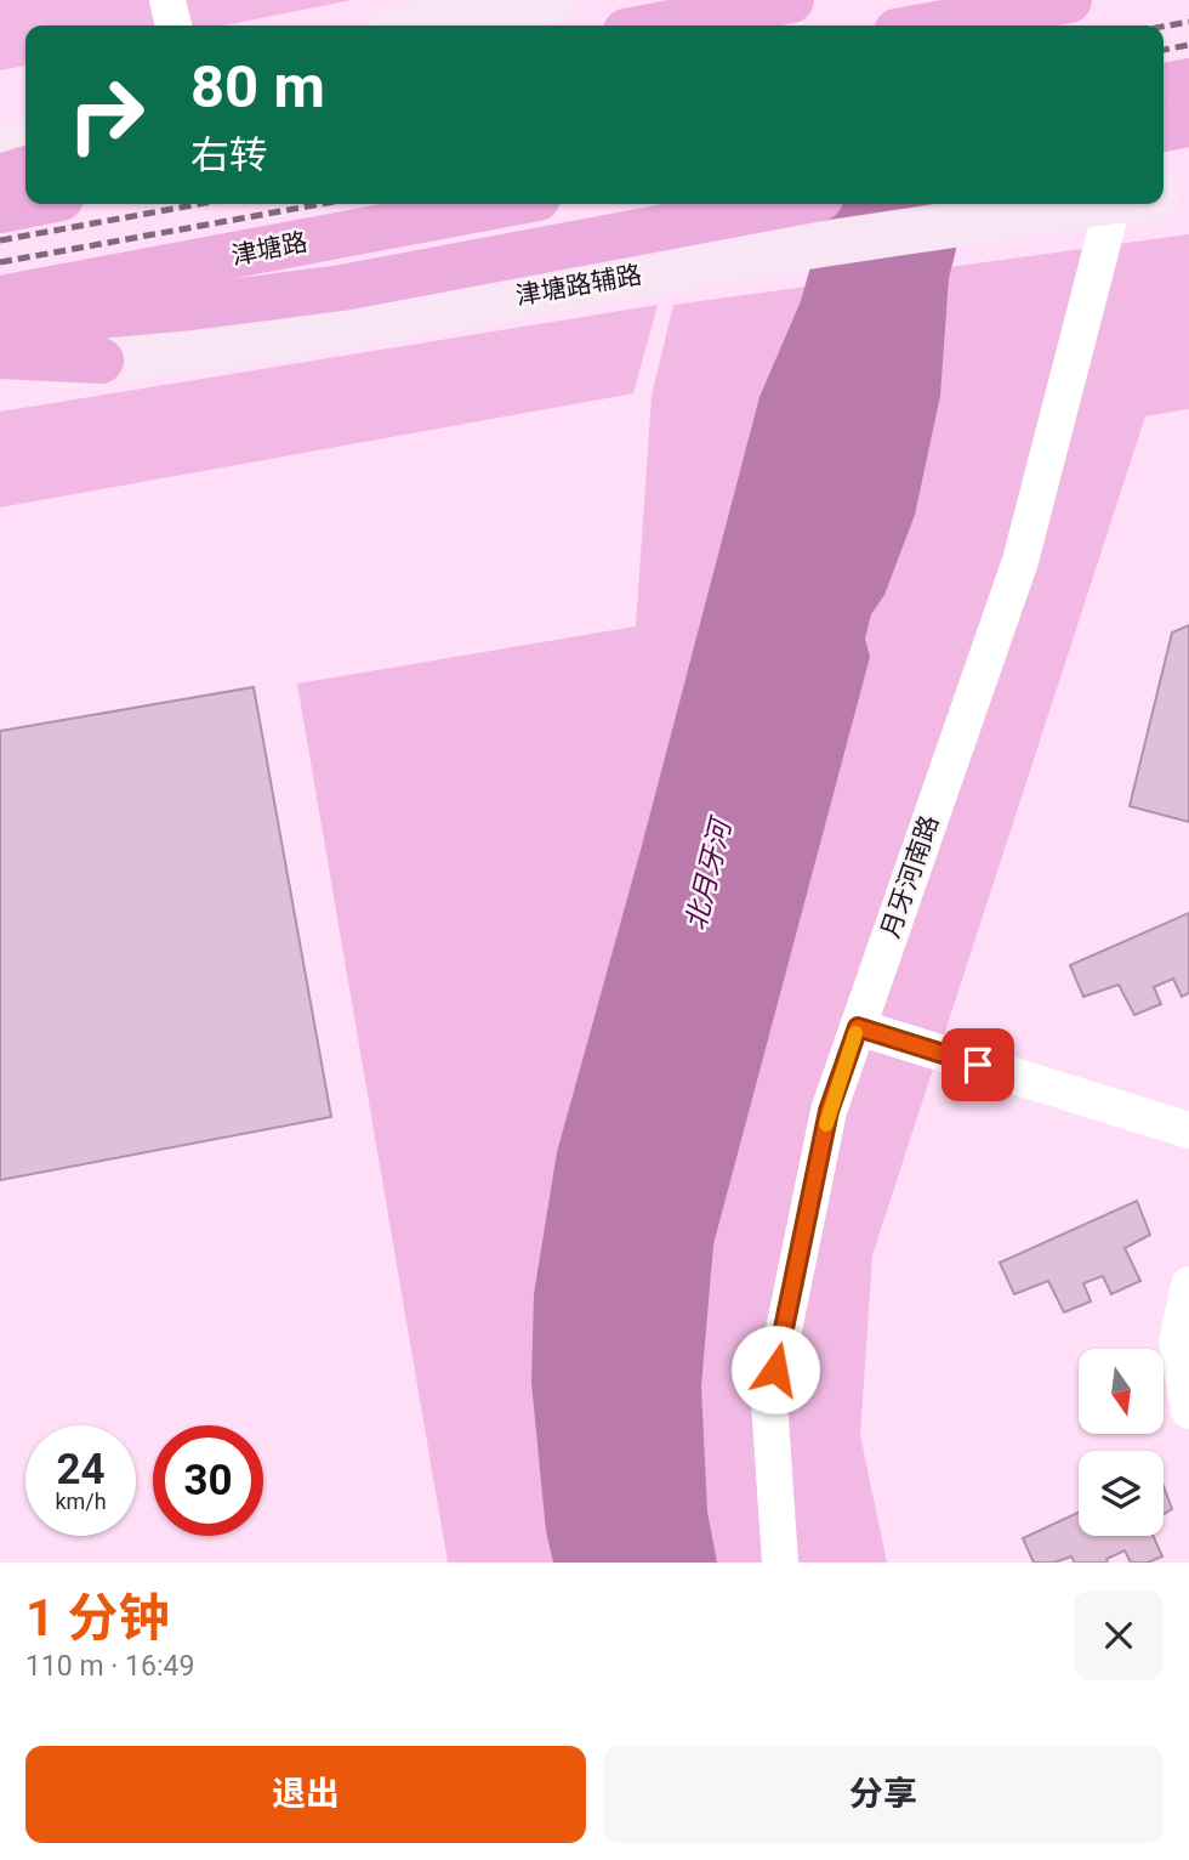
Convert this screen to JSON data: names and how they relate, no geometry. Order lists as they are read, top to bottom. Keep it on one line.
{"streets":{"highway":["津塘路"],"street":["津塘路辅路","月牙河南路"]},"water":["北月牙河"],"north":"bottom","page":{"turn":["80 m","右转"],"speed":"24 km/h","limit":"30","heading":["1 分钟","110 m · 16:49"],"buttons":["退出","分享"]}}
